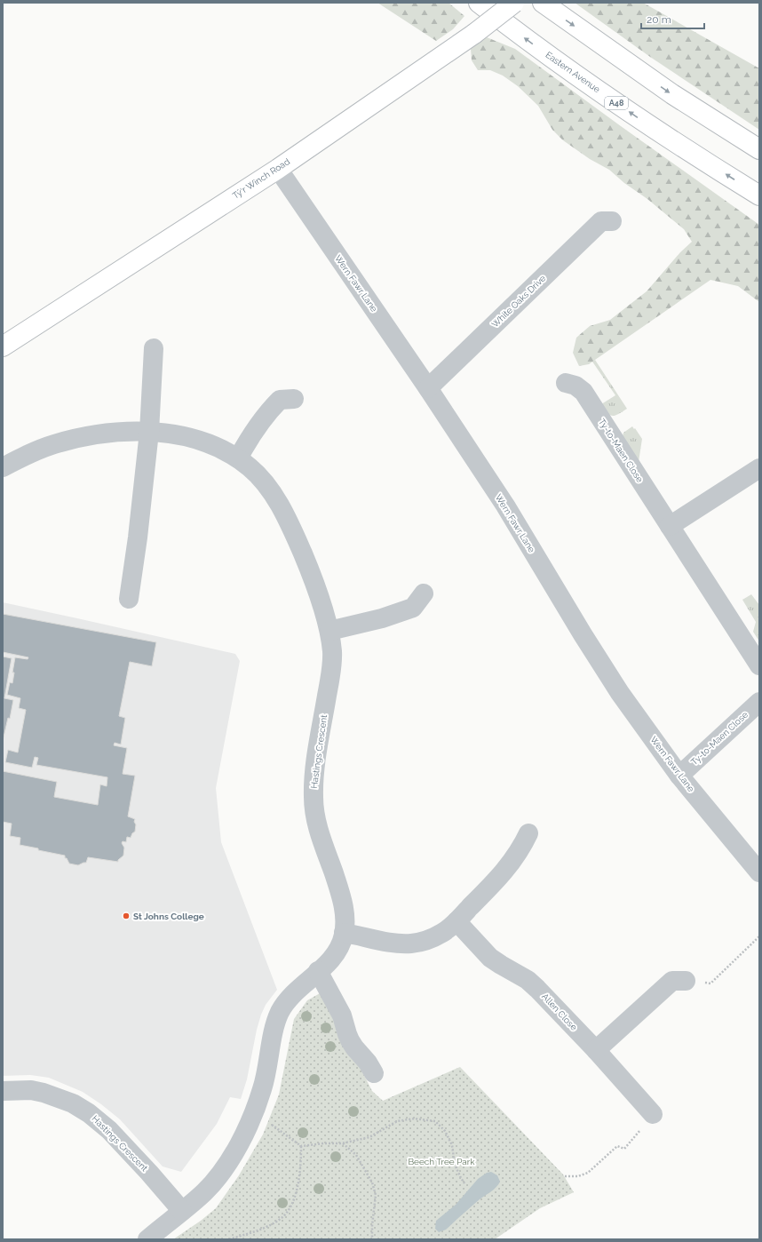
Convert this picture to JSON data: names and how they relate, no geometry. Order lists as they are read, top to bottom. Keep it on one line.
{"streets":{"main road":["Eastern Avenue","A48","Tŷ'r Winch Road"],"street":["Wern Fawr Lane","White Oaks Drive","Ty-to-Maen Close","Hastings Crescent","Allen Close"]},"crossings":[["Tŷ'r Winch Road","Wern Fawr Lane"],["Wern Fawr Lane","White Oaks Drive"],["Wern Fawr Lane","Ty-to-Maen Close"]],"parks":["Beech Tree Park"],"places":["St Johns College"],"scale_bar":"20 m"}
